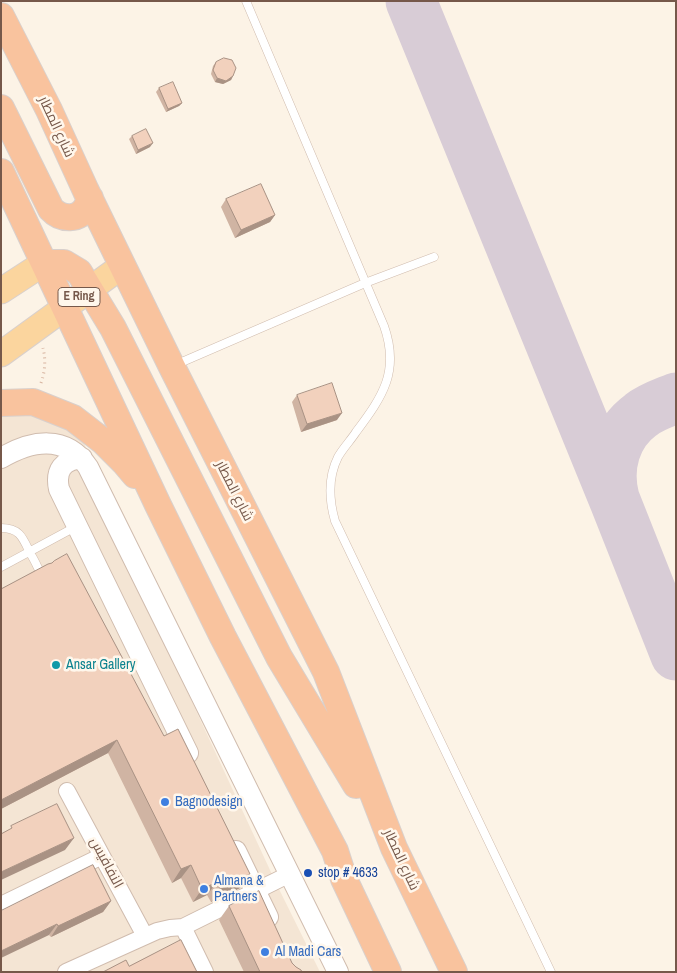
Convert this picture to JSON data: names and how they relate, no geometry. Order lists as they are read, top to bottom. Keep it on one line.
{"streets":{"highway":["شارع المطار"],"main road":["E Ring"],"street":["النفافيس"]},"crossings":[["شارع المطار","E Ring"]],"places":["Ansar Gallery","Bagnodesign","stop # 4633","Almana & Partners","Al Madi Cars"]}
